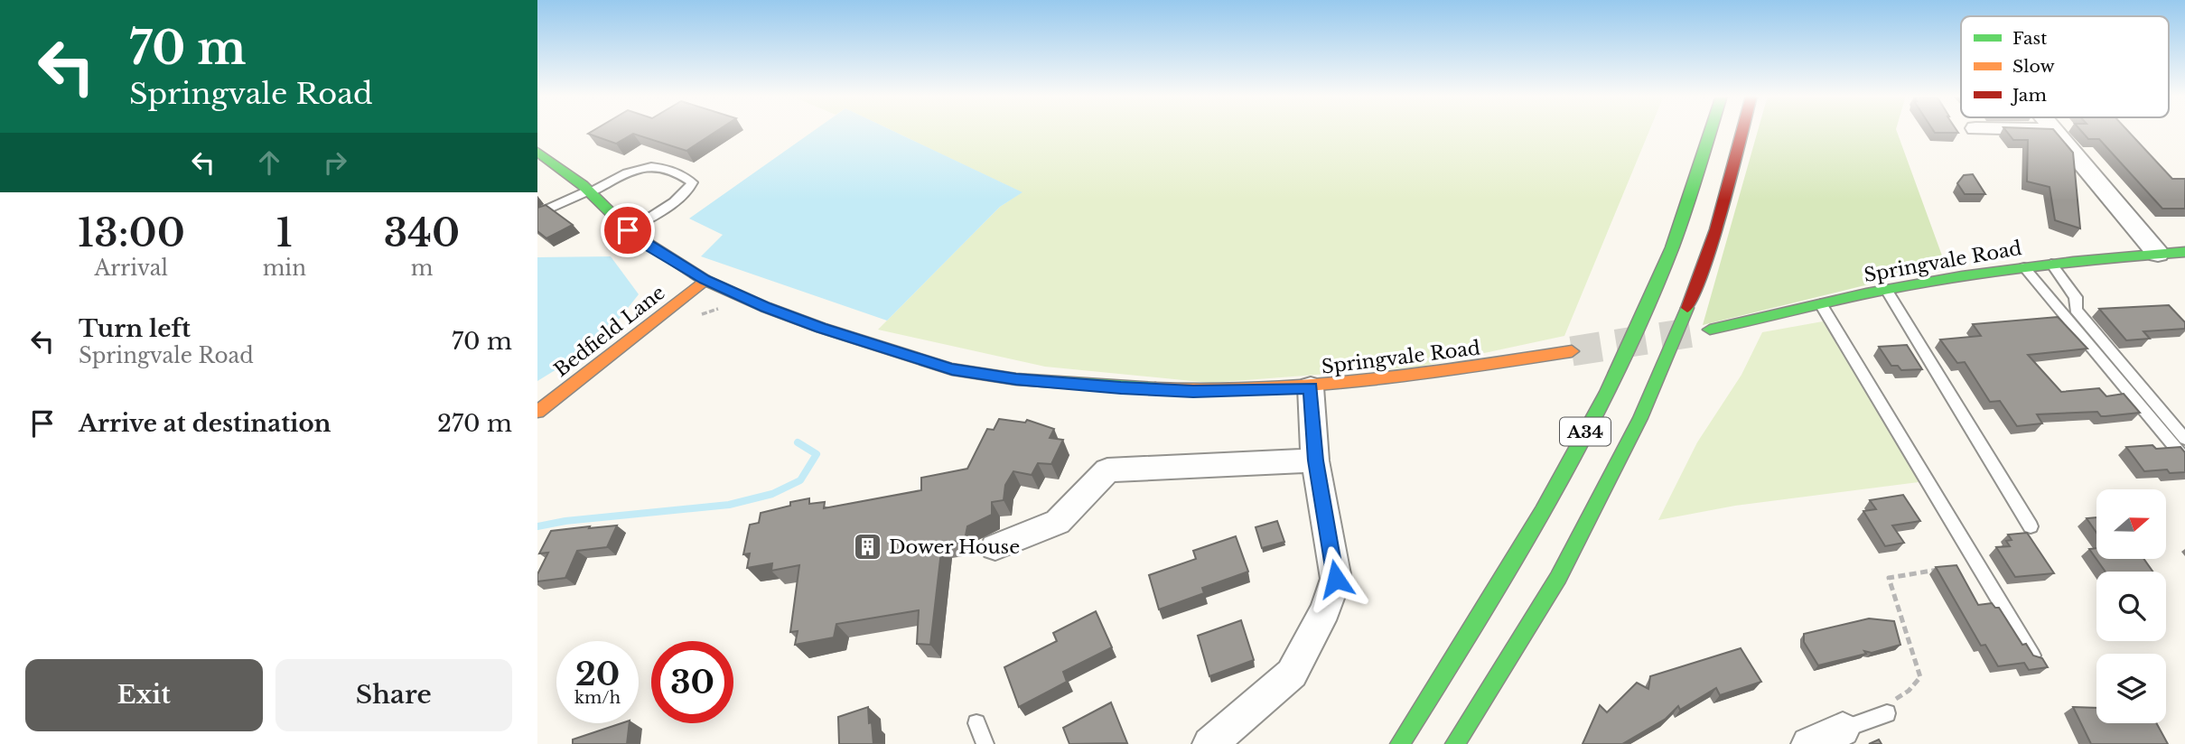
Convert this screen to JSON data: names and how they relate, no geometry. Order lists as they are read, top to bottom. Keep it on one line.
{"streets":{"main road":["Springvale Road","Bedfield Lane","A34"]},"crossings":[["Springvale Road","Bedfield Lane"]],"places":{"building":["Dower House"]},"legend":["Fast","Slow","Jam"],"north":"right","page":{"turn":["70 m","Springvale Road"],"eta":["13:00","Arrival","1","min","340","m"],"list":[{"name":"Turn left","note":"Springvale Road","value":"70 m"},{"name":"Arrive at destination","value":"270 m"}],"speed":"20 km/h","limit":"30","buttons":["Exit","Share"]}}
